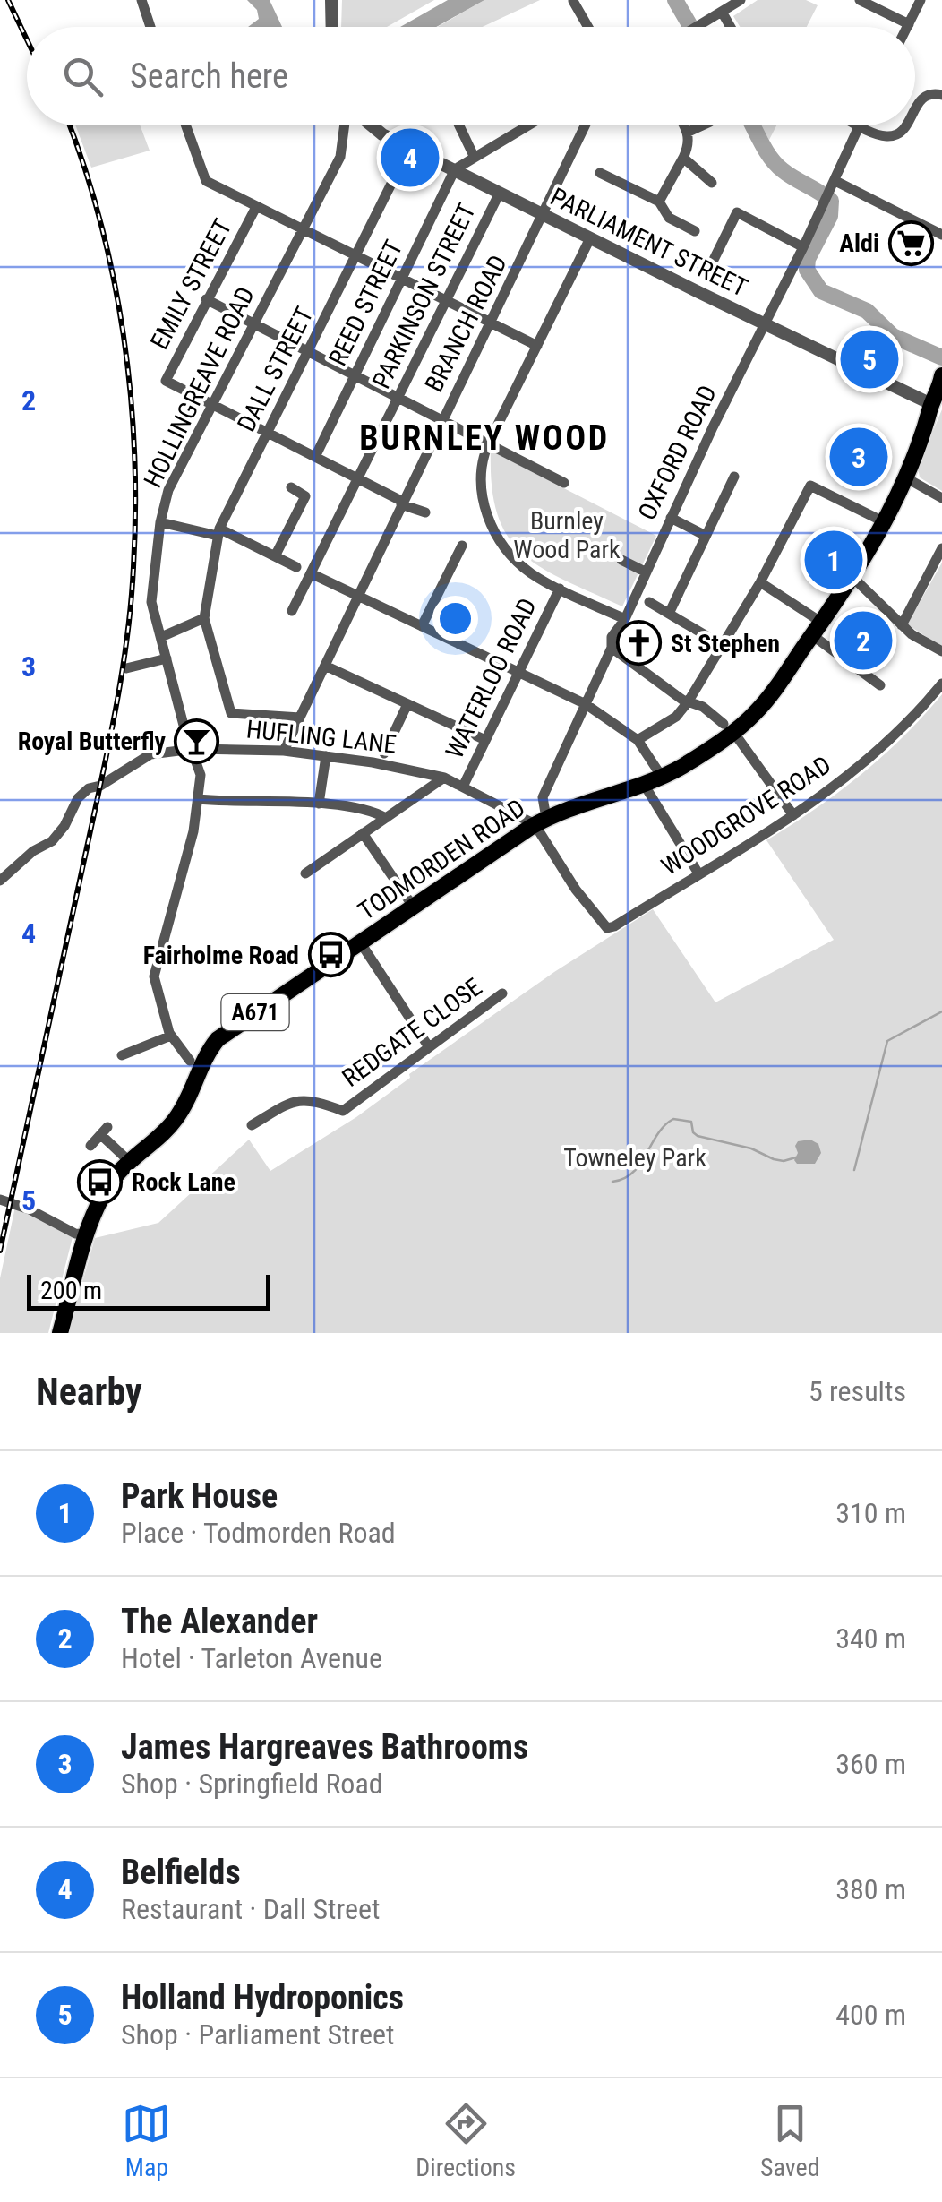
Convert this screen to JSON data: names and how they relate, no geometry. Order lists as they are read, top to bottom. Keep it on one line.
{"streets":{"highway":["TODMORDEN ROAD","A671"],"street":["PARLIAMENT STREET","EMILY STREET","PARKINSON STREET","REED STREET","BRANCH ROAD","DALL STREET","HOLLINGREAVE ROAD","OXFORD ROAD","WATERLOO ROAD","HUFLING LANE","WOODGROVE ROAD","REDGATE CLOSE"]},"crossings":[["PARLIAMENT STREET","PARKINSON STREET"],["PARLIAMENT STREET","REED STREET"],["PARLIAMENT STREET","BRANCH ROAD"],["PARLIAMENT STREET","DALL STREET"],["PARLIAMENT STREET","OXFORD ROAD"],["PARLIAMENT STREET","TODMORDEN ROAD"],["EMILY STREET","HOLLINGREAVE ROAD"],["BRANCH ROAD","HUFLING LANE"],["HOLLINGREAVE ROAD","HUFLING LANE"],["OXFORD ROAD","HUFLING LANE"],["OXFORD ROAD","WOODGROVE ROAD"],["OXFORD ROAD","TODMORDEN ROAD"],["WATERLOO ROAD","HUFLING LANE"],["HUFLING LANE","WOODGROVE ROAD"],["HUFLING LANE","TODMORDEN ROAD"],["WOODGROVE ROAD","TODMORDEN ROAD"]],"districts":["BURNLEY WOOD"],"parks":["Burnley Wood Park","Towneley Park"],"places":{"supermarket":["Aldi"],"church":["St Stephen"],"bar":["Royal Butterfly"],"bus stop":["Fairholme Road","Rock Lane"]},"scale_bar":"200 m","page":{"search":"Search here","pins":["4","5","3","1","2"],"scale":"200 m","heading":["Nearby","5 results"],"list":[{"mark":"1","name":"Park House","note":"Place · Todmorden Road","value":"310 m"},{"mark":"2","name":"The Alexander","note":"Hotel · Tarleton Avenue","value":"340 m"},{"mark":"3","name":"James Hargreaves Bathrooms","note":"Shop · Springfield Road","value":"360 m"},{"mark":"4","name":"Belfields","note":"Restaurant · Dall Street","value":"380 m"},{"mark":"5","name":"Holland Hydroponics","note":"Shop · Parliament Street","value":"400 m"}],"nav":["Map","Directions","Saved"]},"grid":{"rows":["2","3","4","5"]}}
